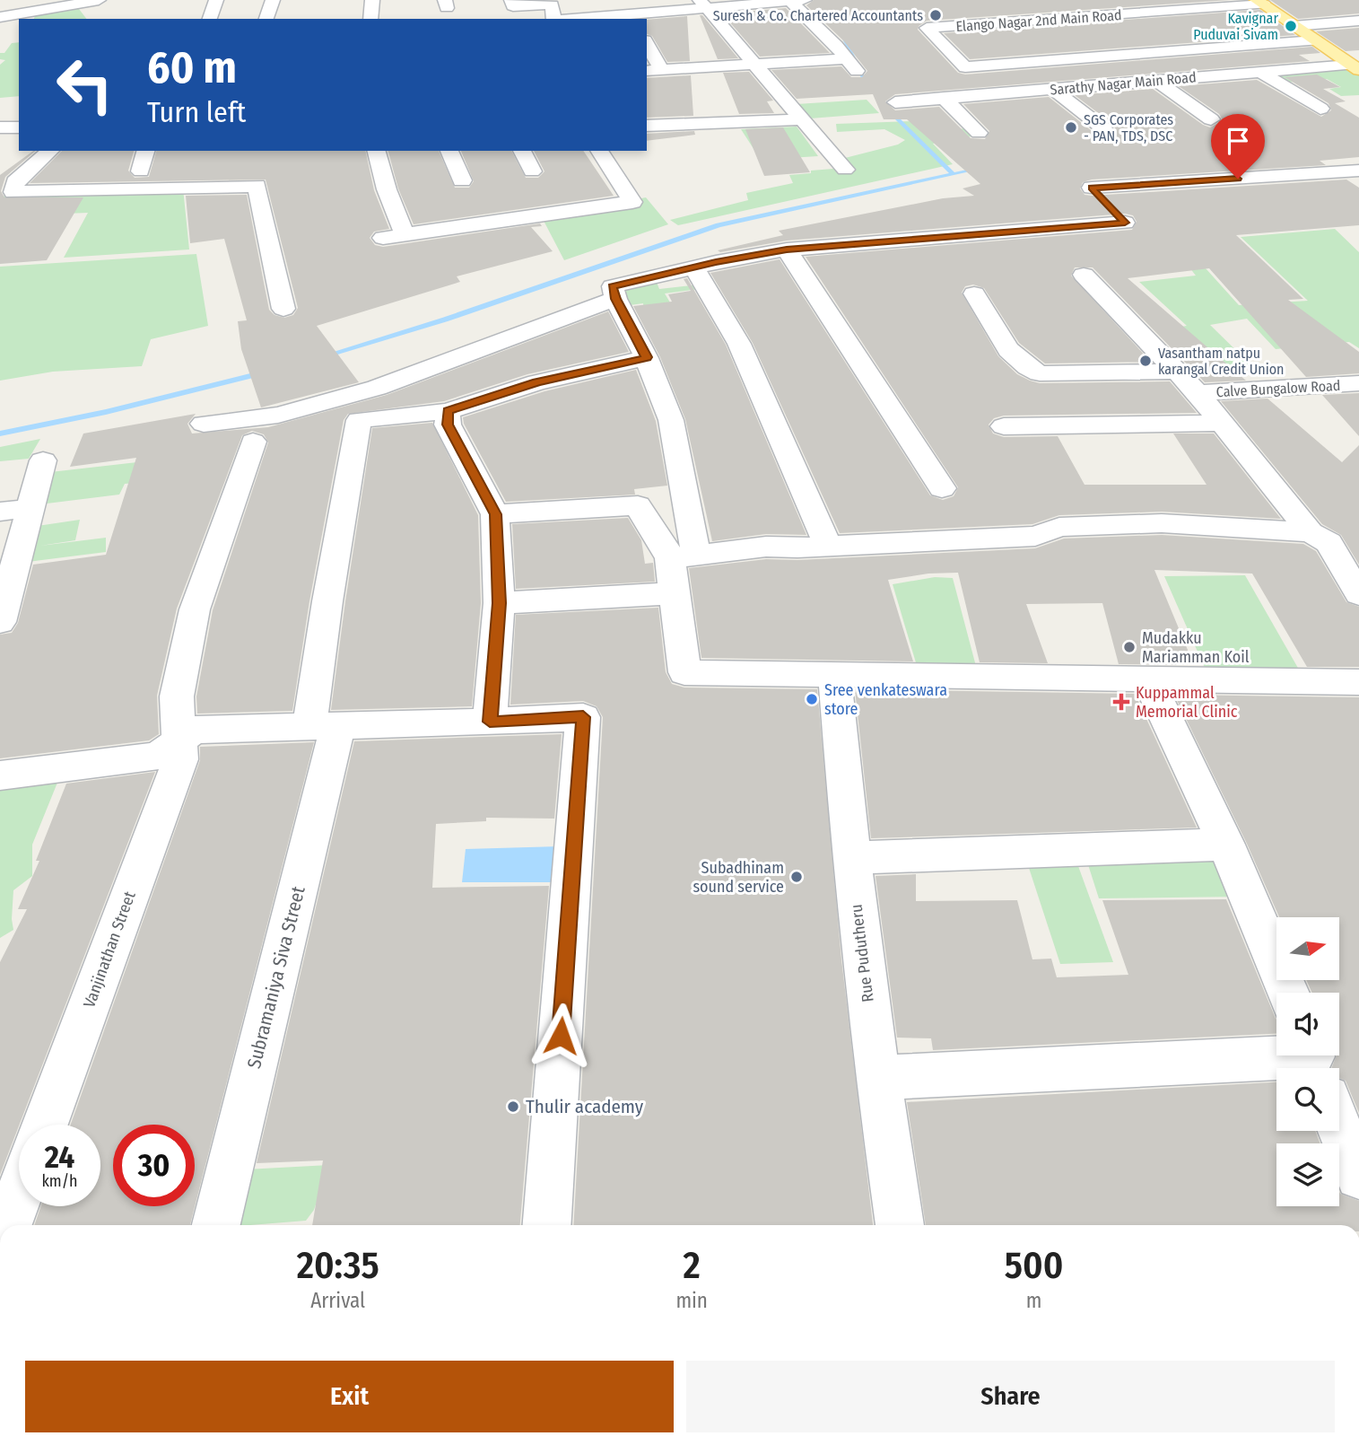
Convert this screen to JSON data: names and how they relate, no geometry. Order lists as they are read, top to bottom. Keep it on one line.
{"streets":{"street":["Elango Nagar 2nd Main Road","Sarathy Nagar Main Road","Calve Bungalow Road","Vanjinathan Street","Rue Pudutheru","Subramaniya Siva Street"]},"places":{"other":["Suresh & Co. Chartered Accountants","Kavignar Puduvai Sivam","SGS Corporates - PAN, TDS, DSC","Vasantham natpu karangal Credit Union","Mudakku Mariamman Koil","Sree venkateswara store","Subadhinam sound service","Thulir academy"],"health":["Kuppammal Memorial Clinic"]},"north":"right","page":{"turn":["60 m","Turn left"],"speed":"24 km/h","limit":"30","eta":["20:35","Arrival","2","min","500","m"],"buttons":["Exit","Share"]}}
